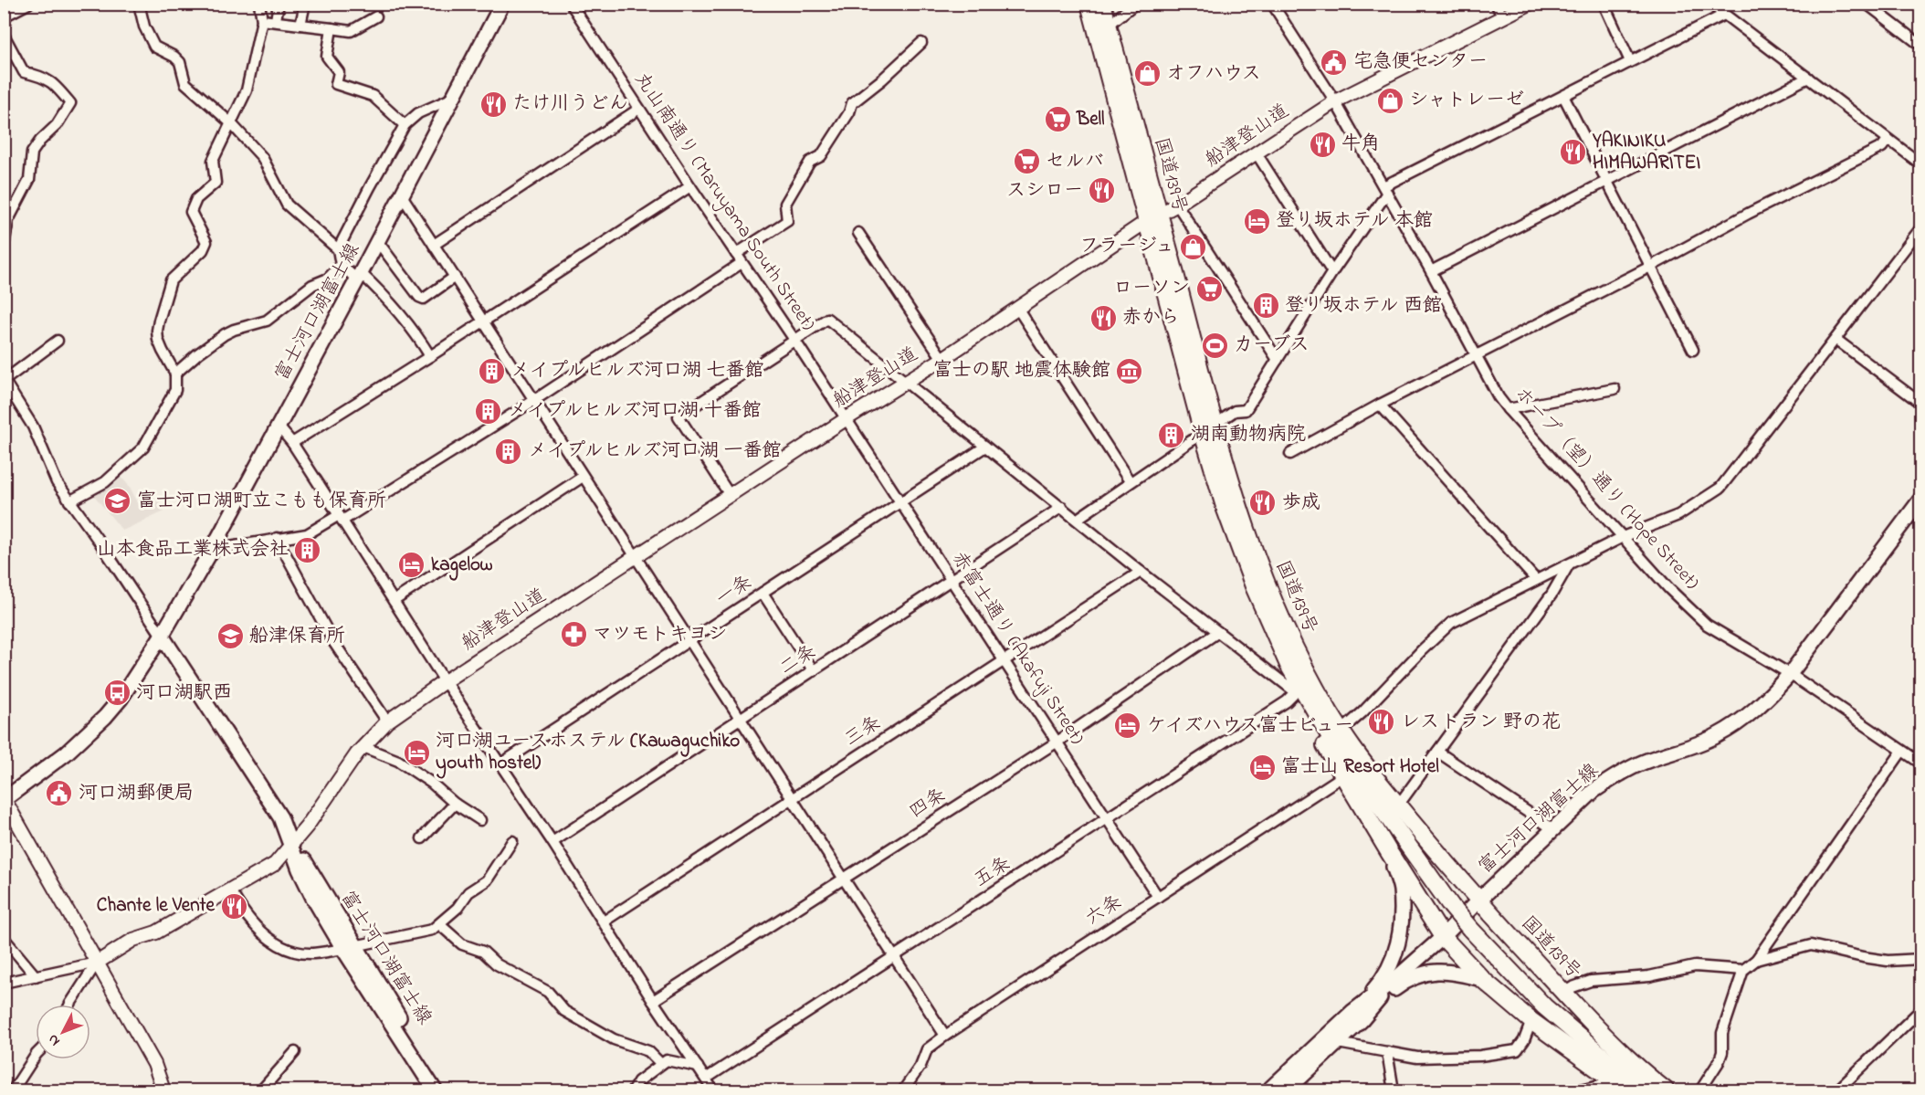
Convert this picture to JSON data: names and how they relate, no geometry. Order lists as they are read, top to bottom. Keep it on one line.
{"streets":{"highway":["国道139号"],"main road":["富士河口湖富士線"],"street":["船津登山道","丸山南通り (Maruyama South Street)","ホープ（望）通り (Hope Street)","一条","赤富士通り (Akafuji Street)","二条","三条","四条","五条","六条"]},"crossings":[["船津登山道","国道139号"],["船津登山道","丸山南通り (Maruyama South Street)"],["船津登山道","富士河口湖富士線"],["船津登山道","ホープ（望）通り (Hope Street)"],["船津登山道","赤富士通り (Akafuji Street)"],["国道139号","富士河口湖富士線"],["丸山南通り (Maruyama South Street)","赤富士通り (Akafuji Street)"],["富士河口湖富士線","ホープ（望）通り (Hope Street)"],["一条","赤富士通り (Akafuji Street)"],["赤富士通り (Akafuji Street)","二条"],["赤富士通り (Akafuji Street)","三条"],["赤富士通り (Akafuji Street)","四条"],["赤富士通り (Akafuji Street)","五条"],["赤富士通り (Akafuji Street)","六条"]],"places":{"public building":["宅急便センター","河口湖郵便局"],"shop":["オフハウス","シャトレーゼ","フラージュ"],"restaurant":["たけ川うどん","牛角","YAKINIKU HIMAWARITEI","スシロー","赤から","歩成","レストラン 野の花","Chante le Vente"],"supermarket":["Bell","セルバ","ローソン"],"hotel":["登り坂ホテル 本館","kagelow","ケイズハウス富士ビュー","河口湖ユースホステル (Kawaguchiko youth hostel)","富士山 Resort Hotel"],"building":["登り坂ホテル 西館","メイプルヒルズ河口湖 七番館","メイプルヒルズ河口湖 十番館","湖南動物病院","メイプルヒルズ河口湖 一番館","山本食品工業株式会社"],"sports":["カーブス"],"museum":["富士の駅 地震体験館"],"school or university":["富士河口湖町立こもも保育所","船津保育所"],"pharmacy":["マツモトキヨシ"],"bus stop":["河口湖駅西"]},"north":"bottom left"}
